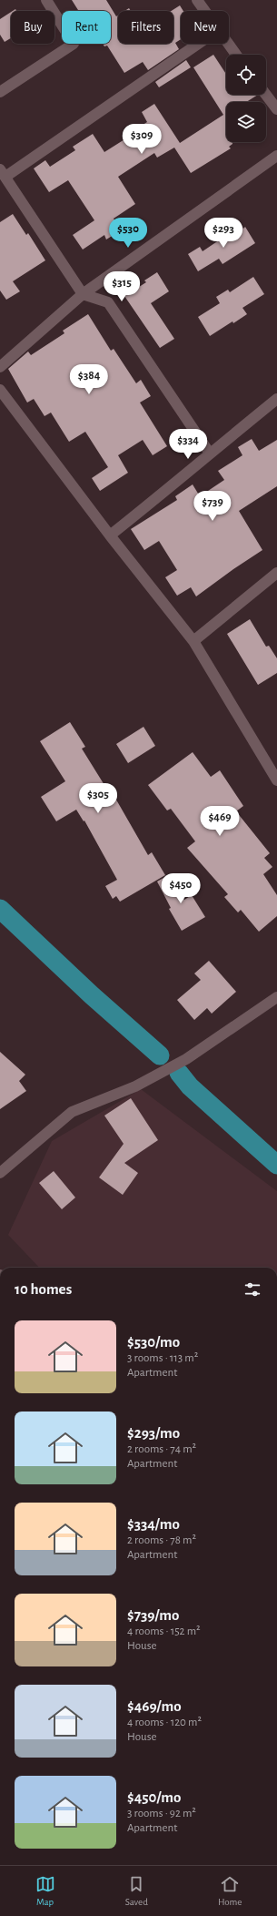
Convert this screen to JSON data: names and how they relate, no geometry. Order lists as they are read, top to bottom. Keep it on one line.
{"page":{"chip":["Buy","Rent","Filters","New"],"price":["$309","$530","$293","$315","$384","$334","$739","$305","$469","$450"],"heading":"10 homes","list":[{"name":"$530/mo","note":"3 rooms · 113 m² · Apartment"},{"name":"$293/mo","note":"2 rooms · 74 m² · Apartment"},{"name":"$334/mo","note":"2 rooms · 78 m² · Apartment"},{"name":"$739/mo","note":"4 rooms · 152 m² · House"},{"name":"$469/mo","note":"4 rooms · 120 m² · House"},{"name":"$450/mo","note":"3 rooms · 92 m² · Apartment"}],"tabs":["Map","Saved","Home"]}}
